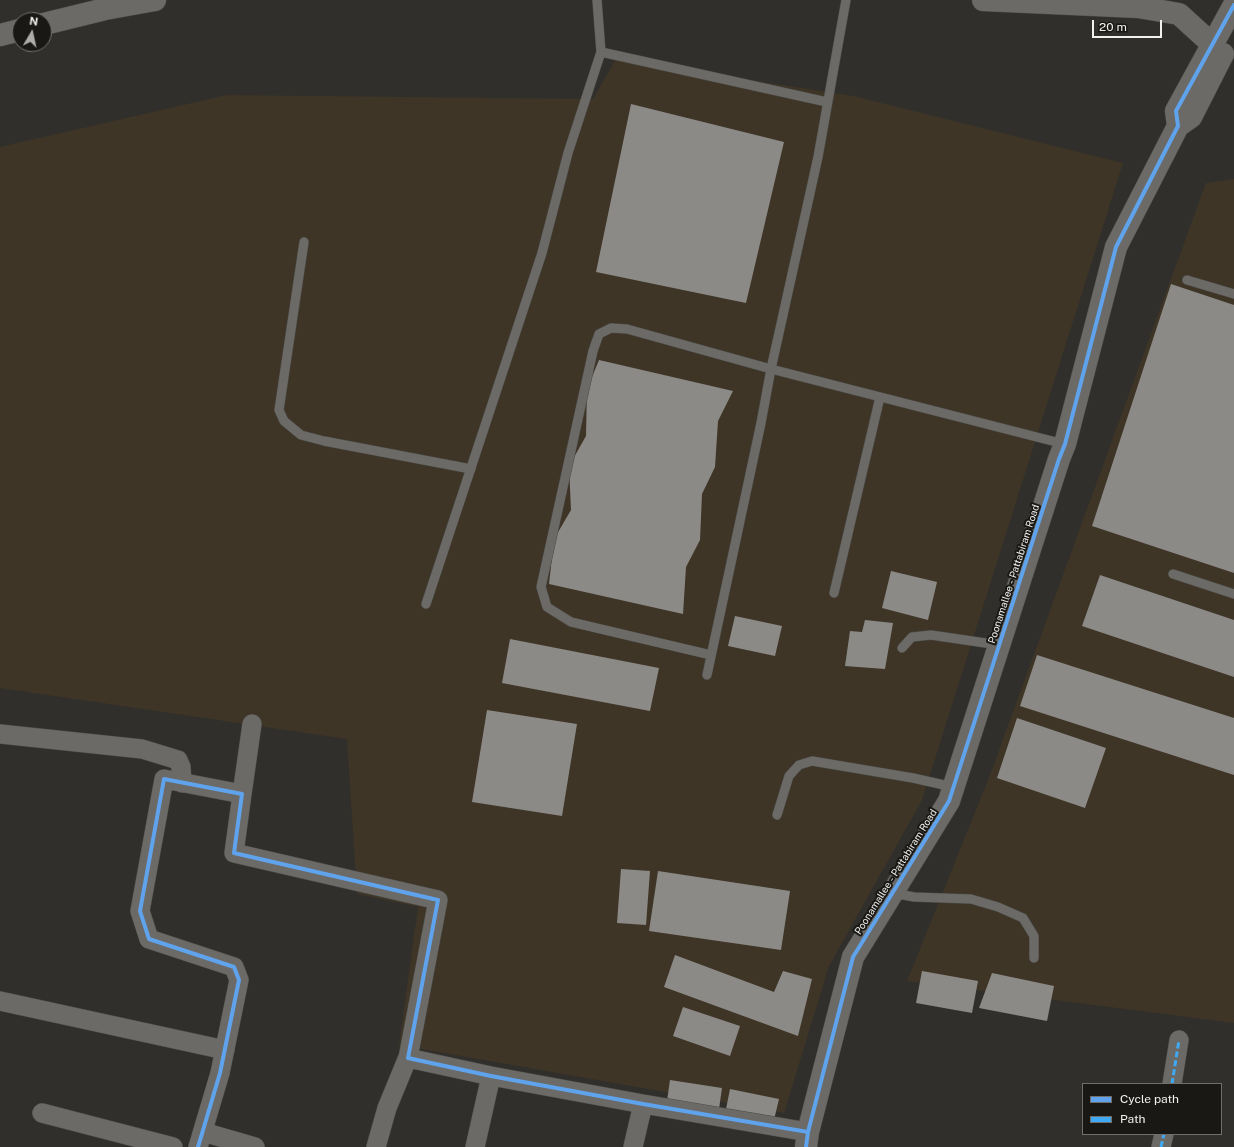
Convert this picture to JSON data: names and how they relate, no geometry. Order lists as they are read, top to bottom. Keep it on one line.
{"streets":{"street":["Poonamallee - Pattabiram Road"]},"legend":["Cycle path","Path"],"scale_bar":"20 m","north":"top"}
